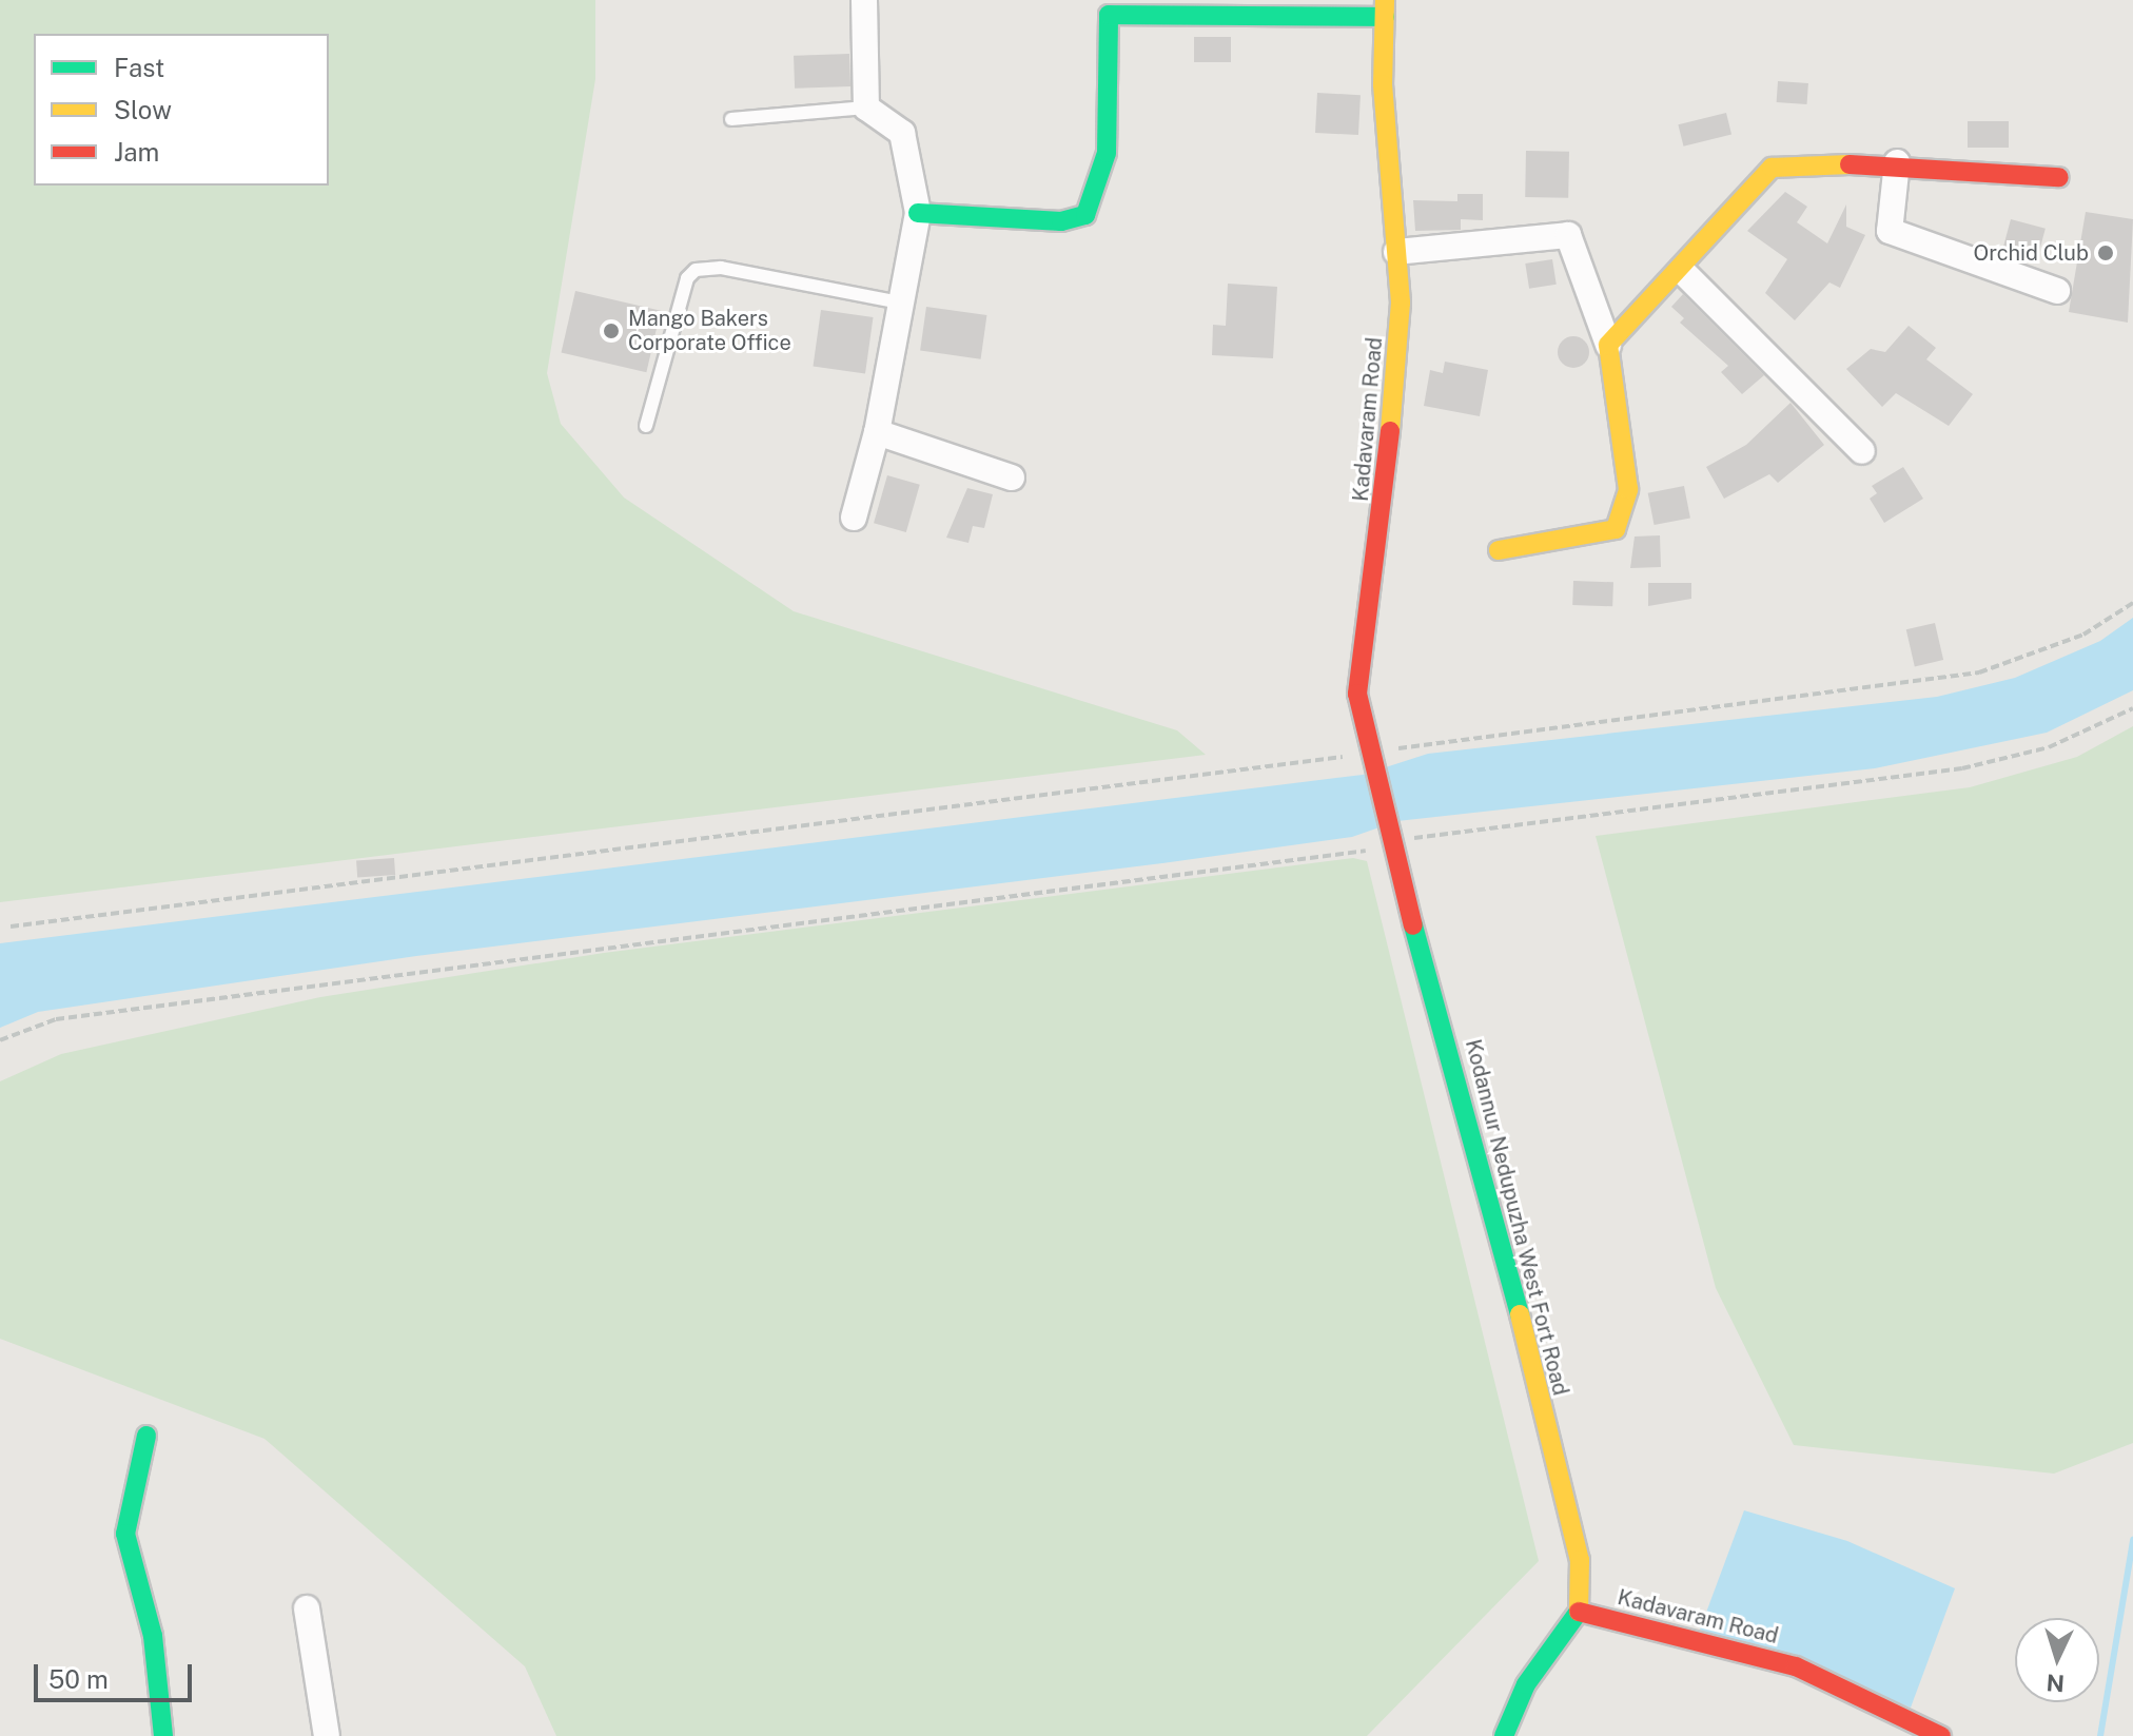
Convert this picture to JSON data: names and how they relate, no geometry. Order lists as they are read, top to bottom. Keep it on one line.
{"streets":{"street":["Kadavaram Road","Kodannur Nedupuzha West Fort Road"]},"crossings":[["Kadavaram Road","Kodannur Nedupuzha West Fort Road"]],"places":["Orchid Club","Mango Bakers Corporate Office"],"legend":["Fast","Slow","Jam"],"scale_bar":"50 m","north":"bottom"}
